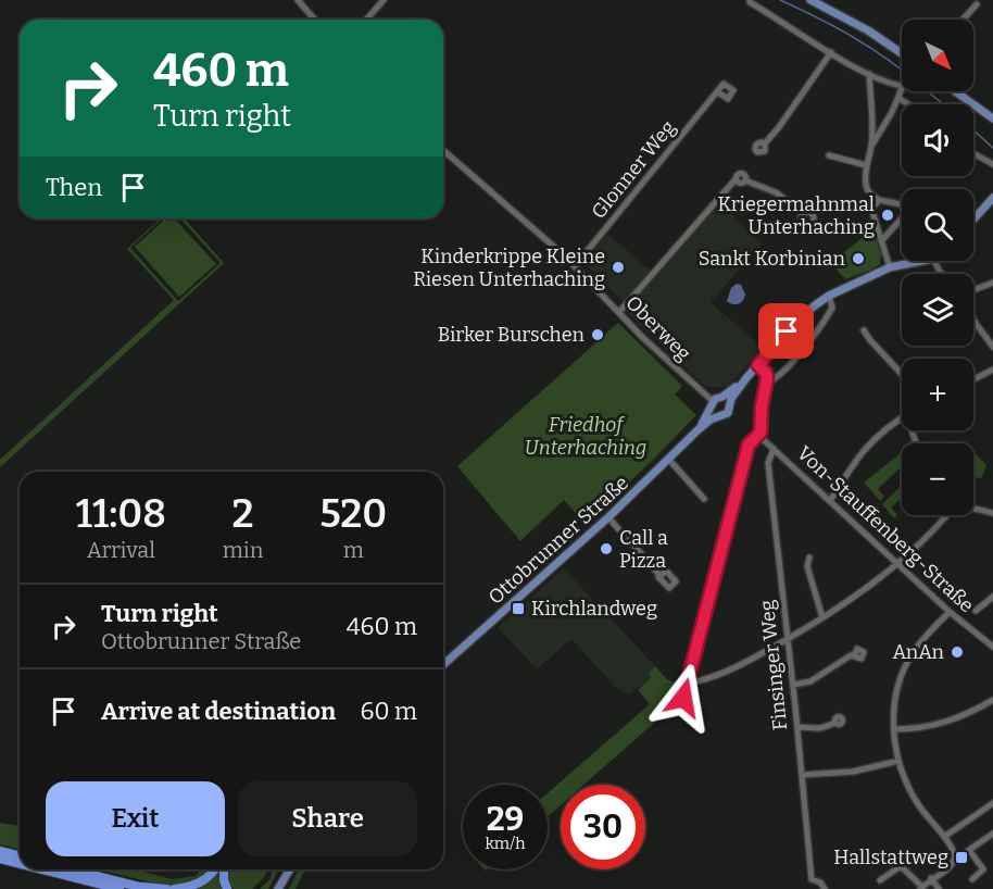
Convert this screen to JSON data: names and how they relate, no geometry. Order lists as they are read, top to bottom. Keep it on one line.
{"streets":{"main road":["Ottobrunner Straße"],"street":["Glonner Weg","Oberweg","Von-Stauffenberg-Straße","Finsinger Weg"]},"crossings":[["Glonner Weg","Oberweg"],["Oberweg","Ottobrunner Straße"],["Von-Stauffenberg-Straße","Finsinger Weg"]],"parks":["Friedhof Unterhaching"],"places":{"other":["Kriegermahnmal Unterhaching","Sankt Korbinian","Kinderkrippe Kleine Riesen Unterhaching","Birker Burschen","Call a Pizza","AnAn"],"transit":["Kirchlandweg","Hallstattweg"]},"north":"bottom right","page":{"map_buttons":["+","−"],"turn":["460 m","Turn right"],"then":"Then","eta":["11:08","Arrival","2","min","520","m"],"list":[{"name":"Turn right","note":"Ottobrunner Straße","value":"460 m"},{"name":"Arrive at destination","value":"60 m"}],"buttons":["Exit","Share"],"speed":"29 km/h","limit":"30"}}
